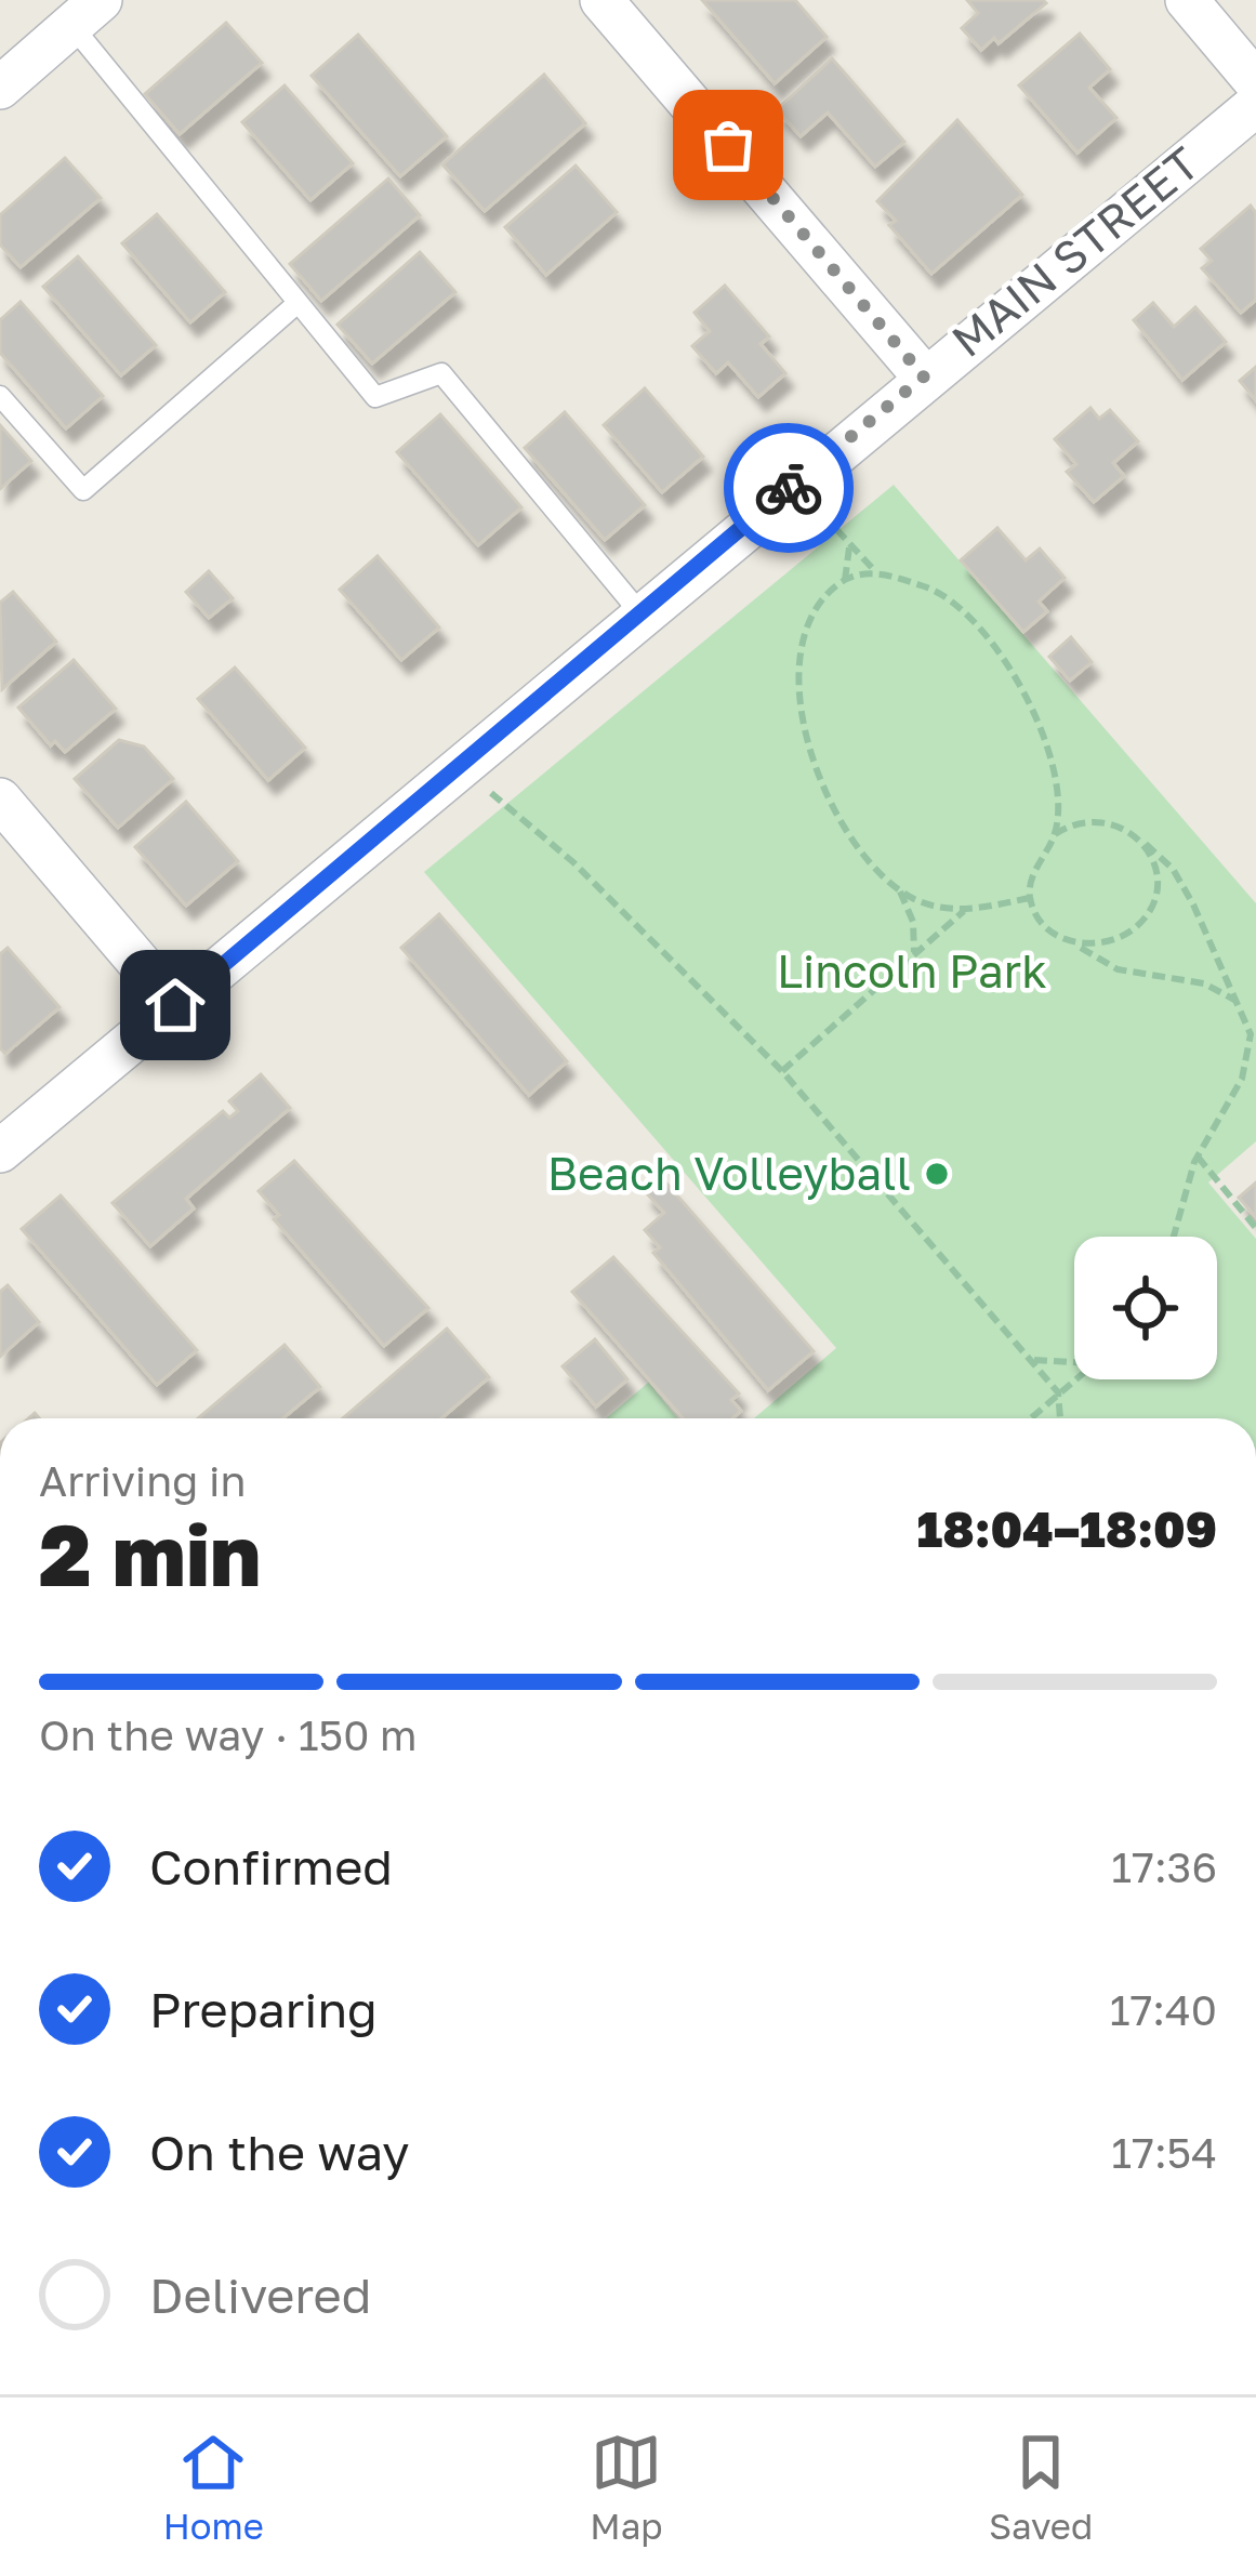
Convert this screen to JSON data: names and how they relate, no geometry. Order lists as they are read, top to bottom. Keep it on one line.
{"streets":{"street":["MAIN STREET"]},"parks":["Lincoln Park"],"places":["Beach Volleyball"],"page":{"heading":["2 min","Arriving in","18:04–18:09"],"bar":"On the way · 150 m","list":[["Confirmed","17:36"],["Preparing","17:40"],["On the way","17:54"],"Delivered"],"tabs":["Home","Map","Saved"]}}
